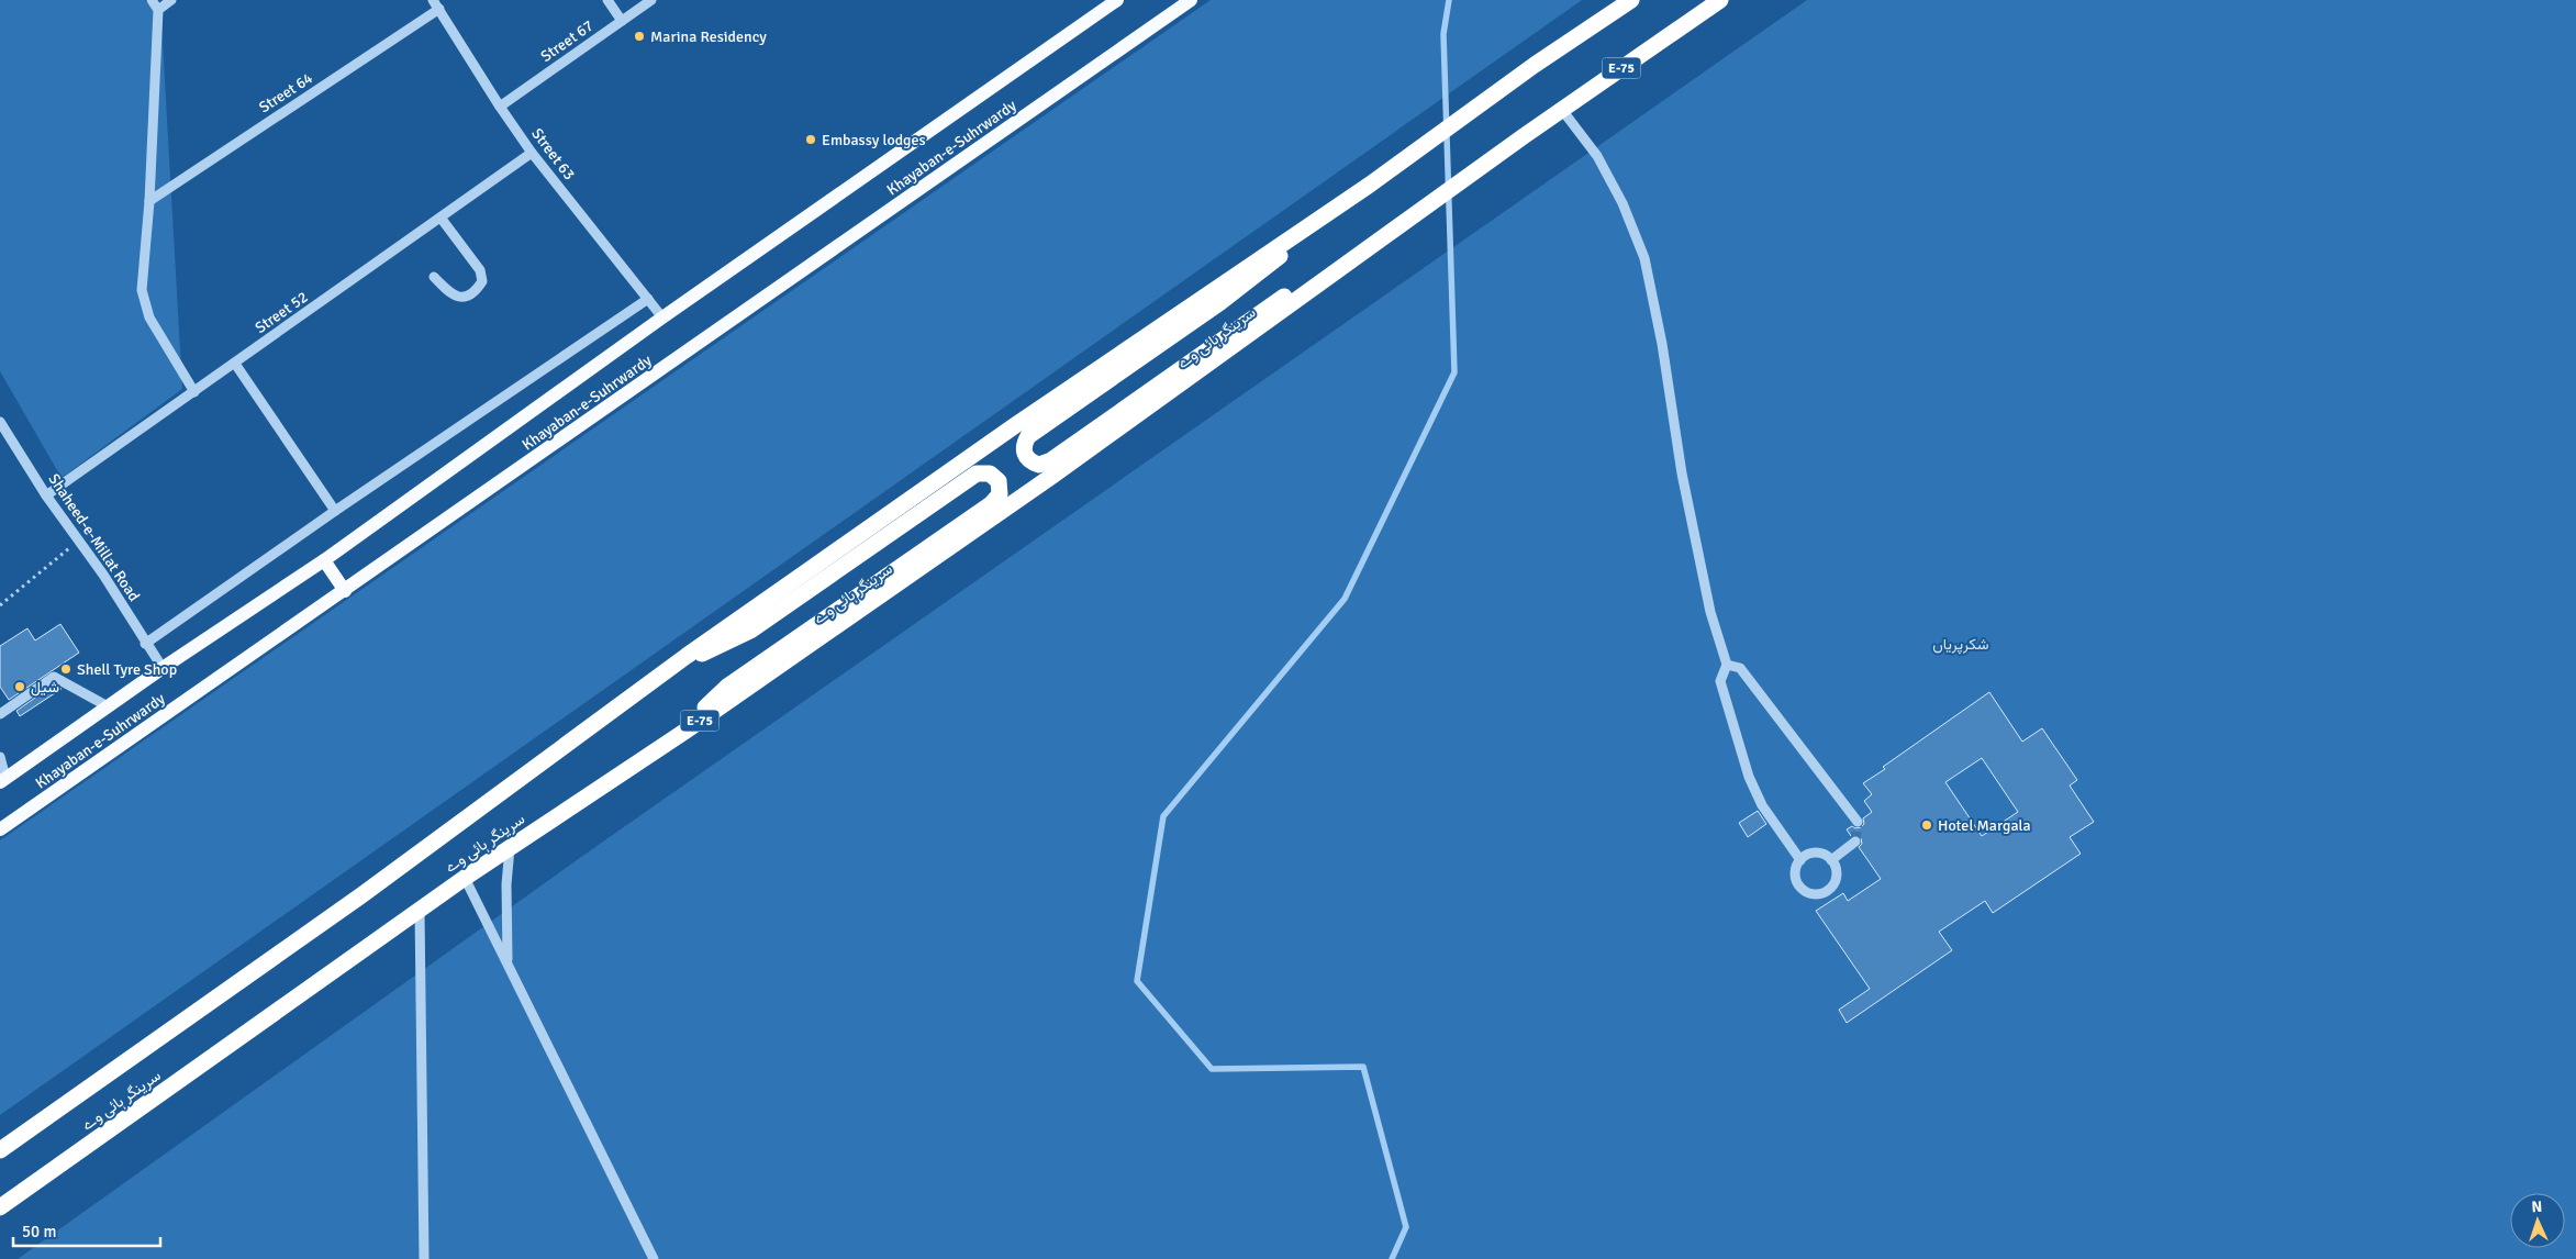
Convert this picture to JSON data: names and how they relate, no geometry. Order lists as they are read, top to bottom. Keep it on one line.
{"streets":{"highway":["E-75","سرینگر ہائی وے"],"main road":["Khayaban-e-Suhrwardy"],"street":["Street 67","Street 64","Street 63","Street 52","Shaheed-e-Millat Road"]},"crossings":[["Street 67","Street 63"],["Street 64","Street 63"],["Khayaban-e-Suhrwardy","Street 63"],["Khayaban-e-Suhrwardy","Shaheed-e-Millat Road"],["Street 63","Street 52"],["Street 52","Shaheed-e-Millat Road"]],"parks":["شکرپریاں"],"places":["Marina Residency","Embassy lodges","Shell Tyre Shop","شیل","Hotel Margala"],"scale_bar":"50 m","north":"top"}
